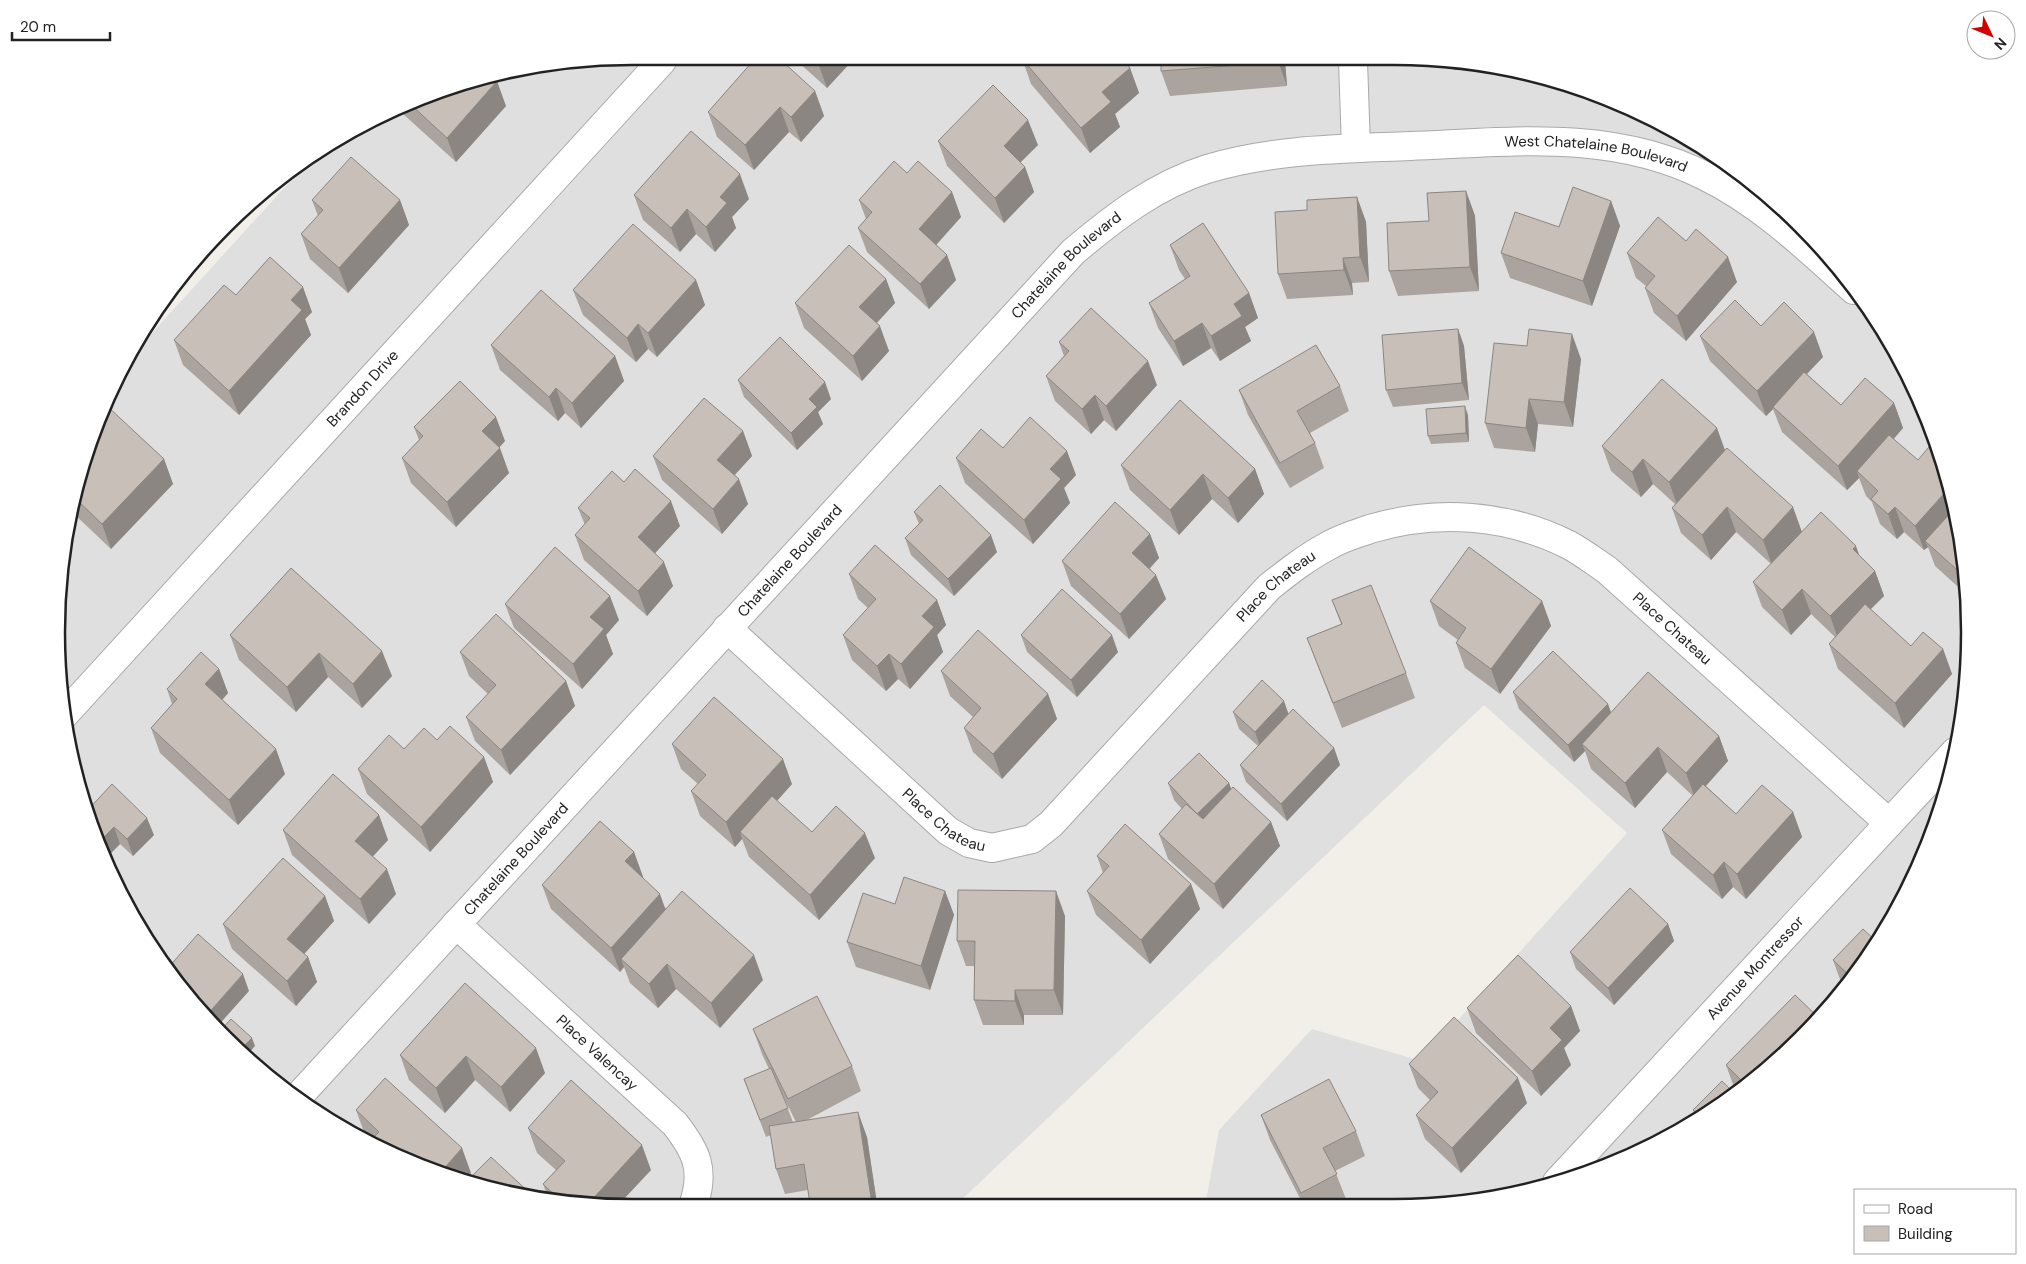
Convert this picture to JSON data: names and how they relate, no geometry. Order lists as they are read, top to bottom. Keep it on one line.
{"streets":{"street":["West Chatelaine Boulevard","Chatelaine Boulevard","Brandon Drive","Place Chateau","Avenue Montressor","Place Valencay"]},"crossings":[["West Chatelaine Boulevard","Chatelaine Boulevard"],["Chatelaine Boulevard","Place Chateau"],["Chatelaine Boulevard","Place Valencay"],["Place Chateau","Avenue Montressor"]],"legend":["Road","Building"],"scale_bar":"20 m","north":"bottom right"}
